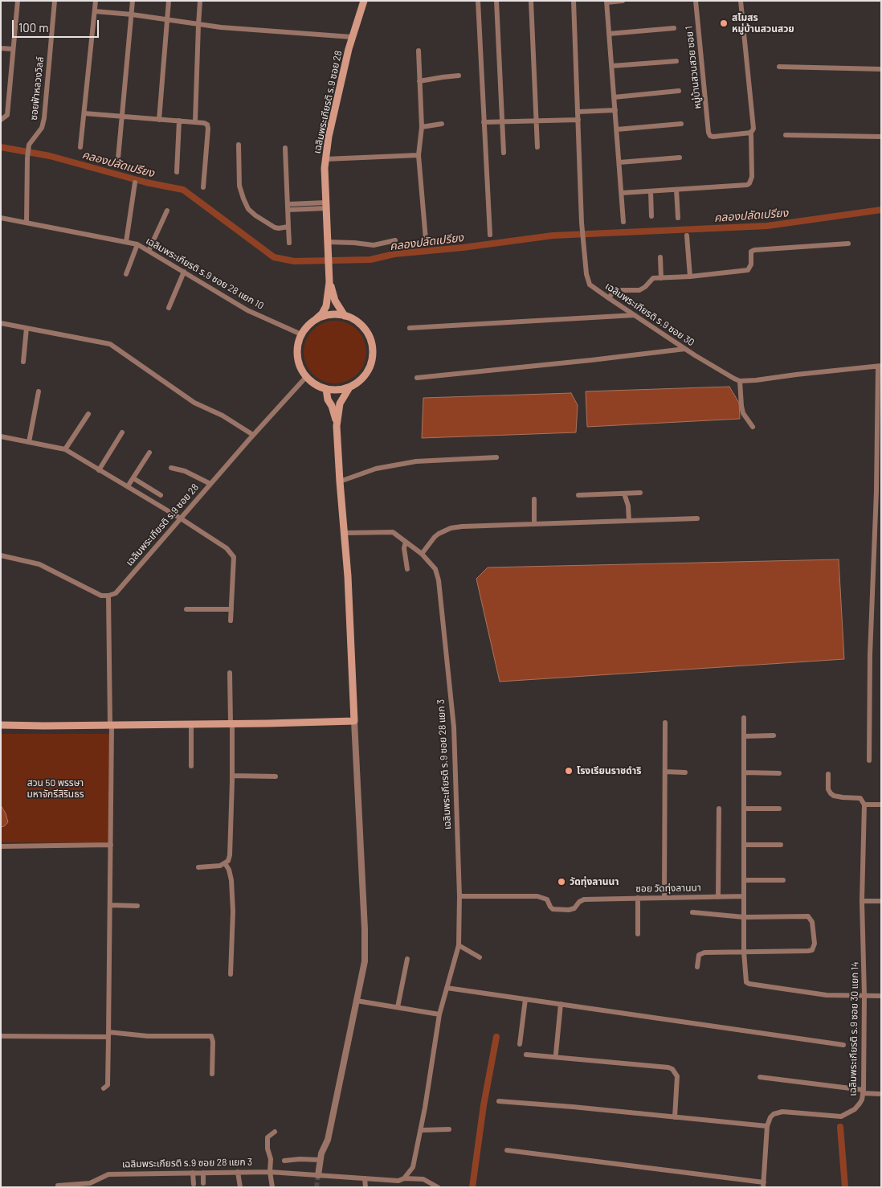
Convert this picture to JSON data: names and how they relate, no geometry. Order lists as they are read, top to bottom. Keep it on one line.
{"streets":{"main road":["เฉลิมพระเกียรติ ร.9 ซอย 28"],"street":["หมู่บ้านสวนสวย ซอย 1","ซอยฟ้าหลวงวิลล์","เฉลิมพระเกียรติ ร.9 ซอย 28 แยก 10","เฉลิมพระเกียรติ ร.9 ซอย 30","เฉลิมพระเกียรติ ร.9 ซอย 28 แยก 3","ซอย วัดทุ่งลานนา","เฉลิมพระเกียรติ ร.9 ซอย 30 แยก 14"]},"crossings":[["ซอยฟ้าหลวงวิลล์","เฉลิมพระเกียรติ ร.9 ซอย 28 แยก 10"],["เฉลิมพระเกียรติ ร.9 ซอย 28","เฉลิมพระเกียรติ ร.9 ซอย 28 แยก 10"],["เฉลิมพระเกียรติ ร.9 ซอย 28 แยก 3","ซอย วัดทุ่งลานนา"]],"water":["คลองปลัดเปรียง"],"parks":["สวน 50 พรรษา มหาจักรีสิรินธร"],"places":["สโมสร หมู่บ้านสวนสวย","โรงเรียนราชดำริ","วัดทุ่งลานนา"],"scale_bar":"100 m"}
